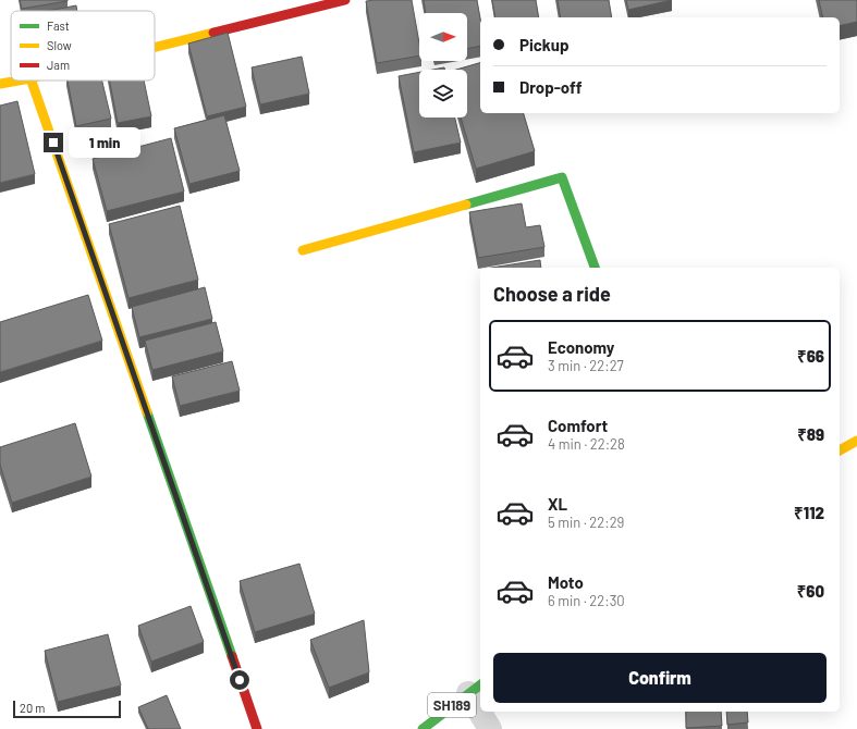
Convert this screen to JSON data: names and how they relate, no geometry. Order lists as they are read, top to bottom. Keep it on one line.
{"streets":{"street":["SH189"]},"legend":["Fast","Slow","Jam"],"scale_bar":"20 m","north":"right","page":{"banner":["Pickup","Drop-off"],"bubble":"1 min","heading":"Choose a ride","list":[{"name":"Economy","note":"3 min · 22:27","value":"₹66"},{"name":"Comfort","note":"4 min · 22:28","value":"₹89"},{"name":"XL","note":"5 min · 22:29","value":"₹112"},{"name":"Moto","note":"6 min · 22:30","value":"₹60"}],"buttons":"Confirm","scale":"20 m"}}
